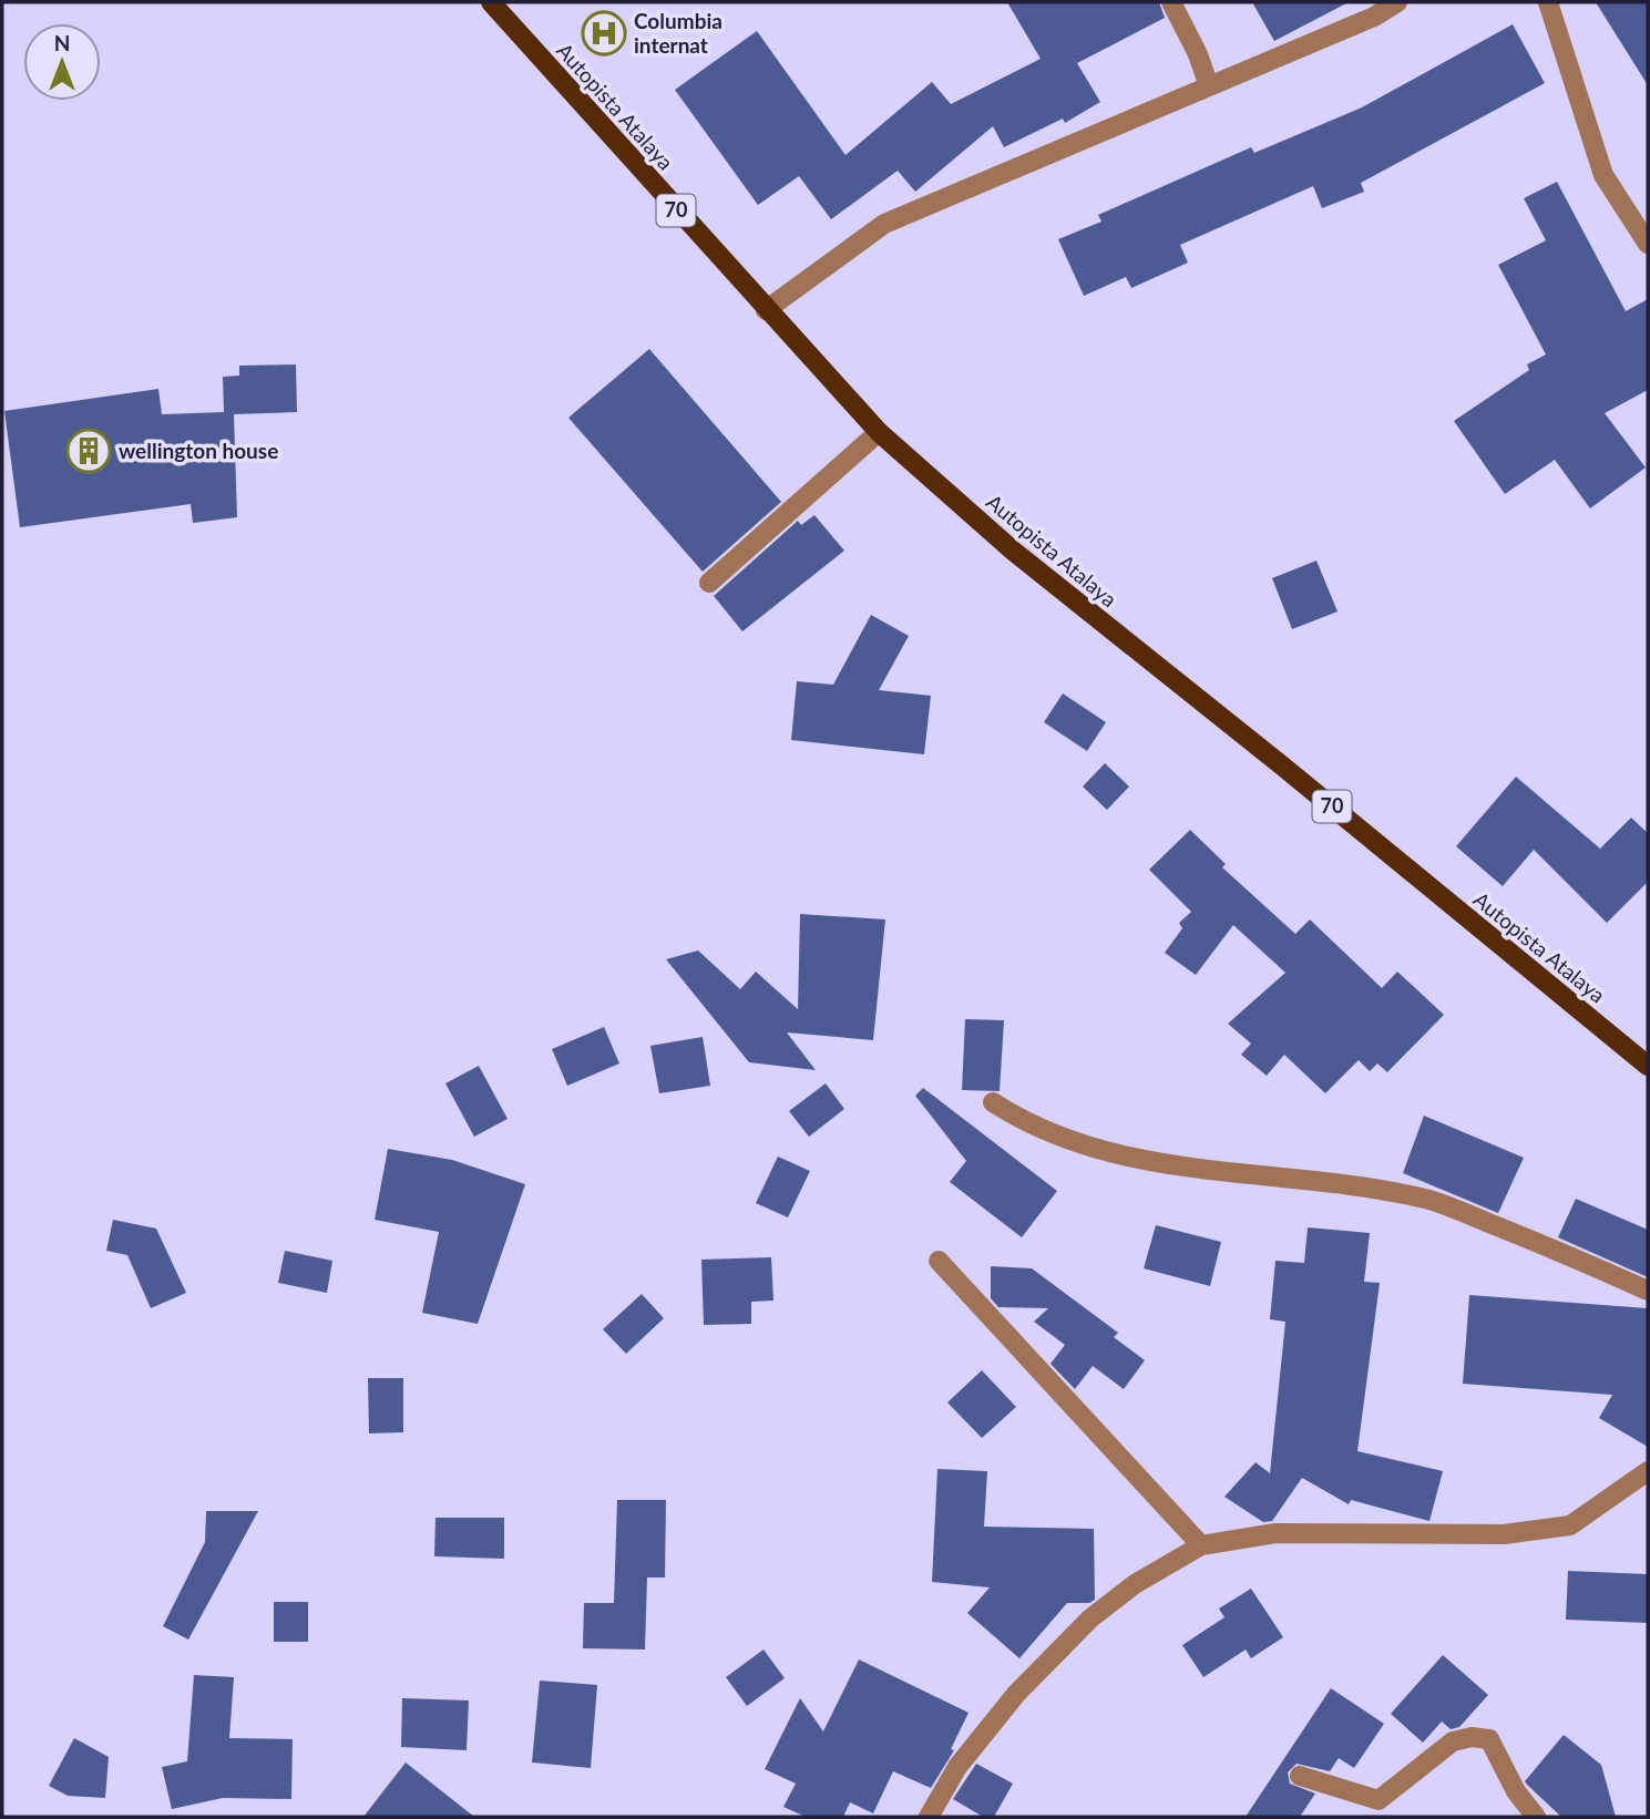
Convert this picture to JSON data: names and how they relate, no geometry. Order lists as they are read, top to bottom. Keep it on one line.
{"streets":{"main road":["Autopista Atalaya","70"]},"places":{"hospital":["Columbia internat"],"building":["wellington house"]},"north":"top"}
